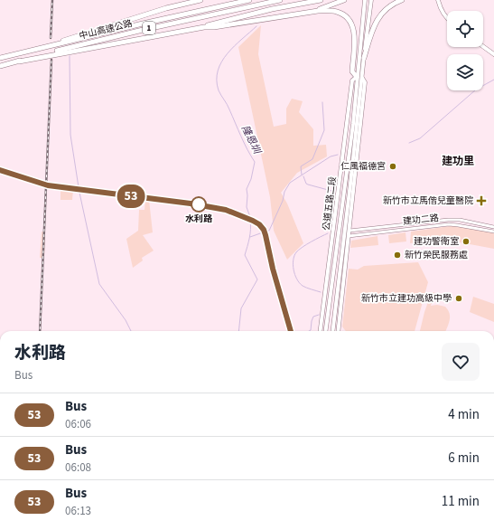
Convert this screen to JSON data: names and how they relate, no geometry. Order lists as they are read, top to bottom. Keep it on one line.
{"streets":{"highway":["1","中山高速公路"],"street":["公道五路二段","建功二路"]},"crossings":[["公道五路二段","建功二路"]],"districts":["建功里"],"water":["隆恩圳"],"places":{"other":["仁風福德宮","水利路","建功警衛室","新竹榮民服務處","新竹市立建功高級中學"],"health":["新竹市立馬偕兒童醫院"]},"lines":["bus line 53"],"page":{"on_map":"53","heading":["水利路","Bus"],"list":[{"mark":"53","name":"Bus","note":"06:06","value":"4 min"},{"mark":"53","name":"Bus","note":"06:08","value":"6 min"},{"mark":"53","name":"Bus","note":"06:13","value":"11 min"}]}}
